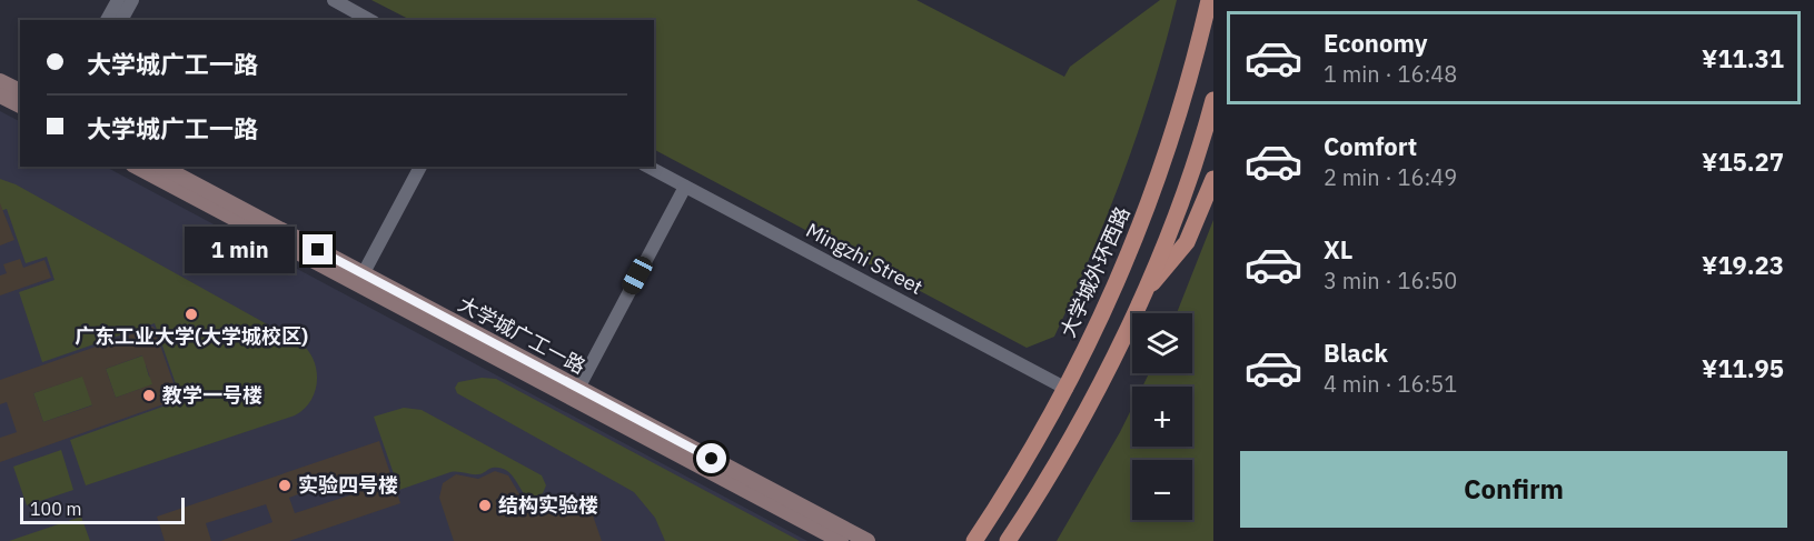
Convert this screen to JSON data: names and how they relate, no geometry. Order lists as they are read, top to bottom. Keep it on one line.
{"streets":{"main road":["大学城外环西路","大学城广工一路"],"street":["Mingzhi Street"]},"crossings":[["Mingzhi Street","大学城外环西路"]],"places":["广东工业大学(大学城校区)","教学一号楼","实验四号楼","结构实验楼"],"scale_bar":"100 m","page":{"list":[{"name":"Economy","note":"1 min · 16:48","value":"¥11.31"},{"name":"Comfort","note":"2 min · 16:49","value":"¥15.27"},{"name":"XL","note":"3 min · 16:50","value":"¥19.23"},{"name":"Black","note":"4 min · 16:51","value":"¥11.95"}],"banner":["大学城广工一路","大学城广工一路"],"bubble":"1 min","map_buttons":["+","−"],"buttons":"Confirm","scale":"100 m"}}
